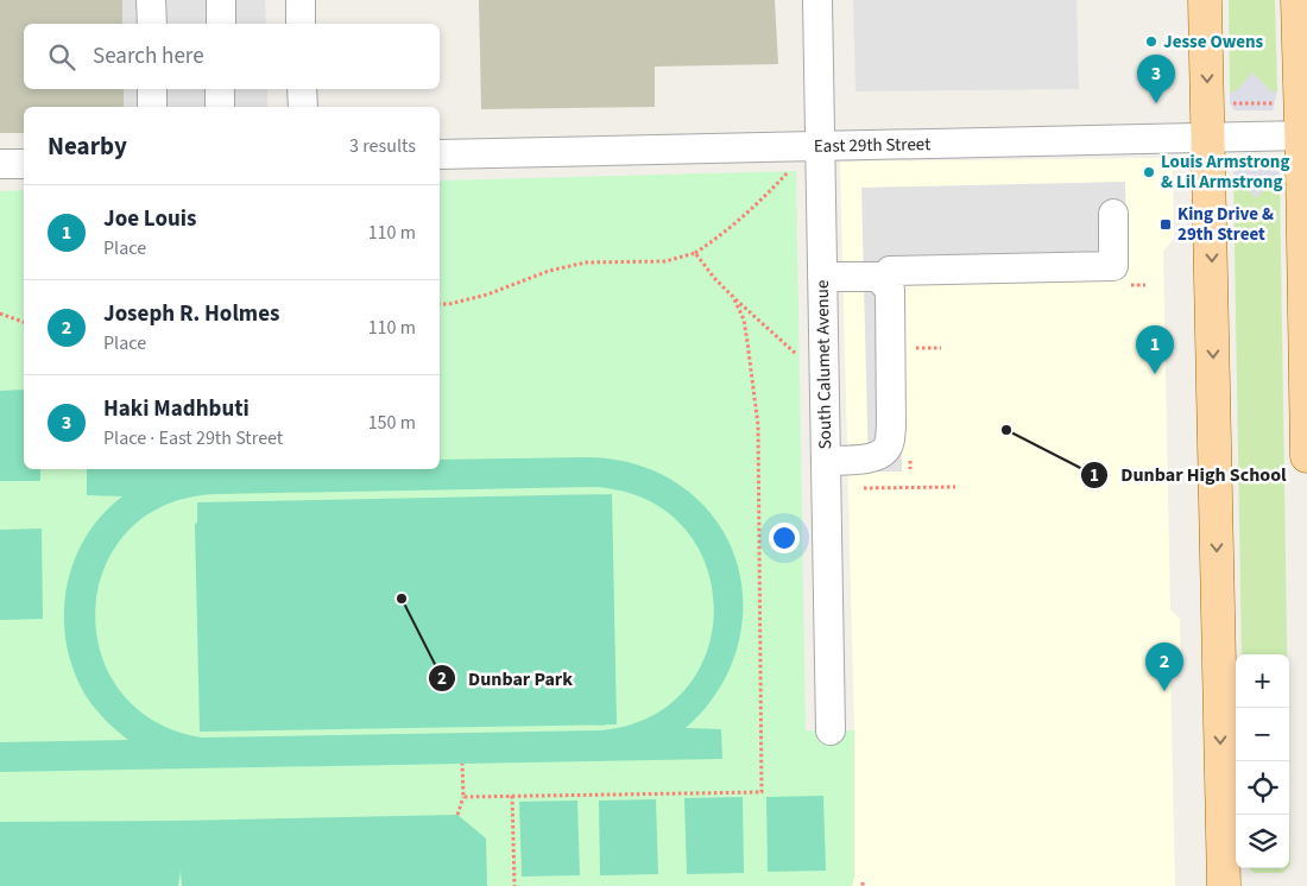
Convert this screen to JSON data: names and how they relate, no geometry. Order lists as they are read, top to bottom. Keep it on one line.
{"streets":{"street":["East 29th Street","South Calumet Avenue"]},"crossings":[["East 29th Street","South Calumet Avenue"]],"places":{"other":["Jesse Owens","Louis Armstrong & Lil Armstrong","Dunbar High School","Dunbar Park"],"transit":["King Drive & 29th Street"]},"page":{"search":"Search here","pins":["3","1","2"],"heading":["Nearby","3 results"],"list":[{"mark":"1","name":"Joe Louis","note":"Place","value":"110 m"},{"mark":"2","name":"Joseph R. Holmes","note":"Place","value":"110 m"},{"mark":"3","name":"Haki Madhbuti","note":"Place · East 29th Street","value":"150 m"}],"map_buttons":["+","−"]}}
